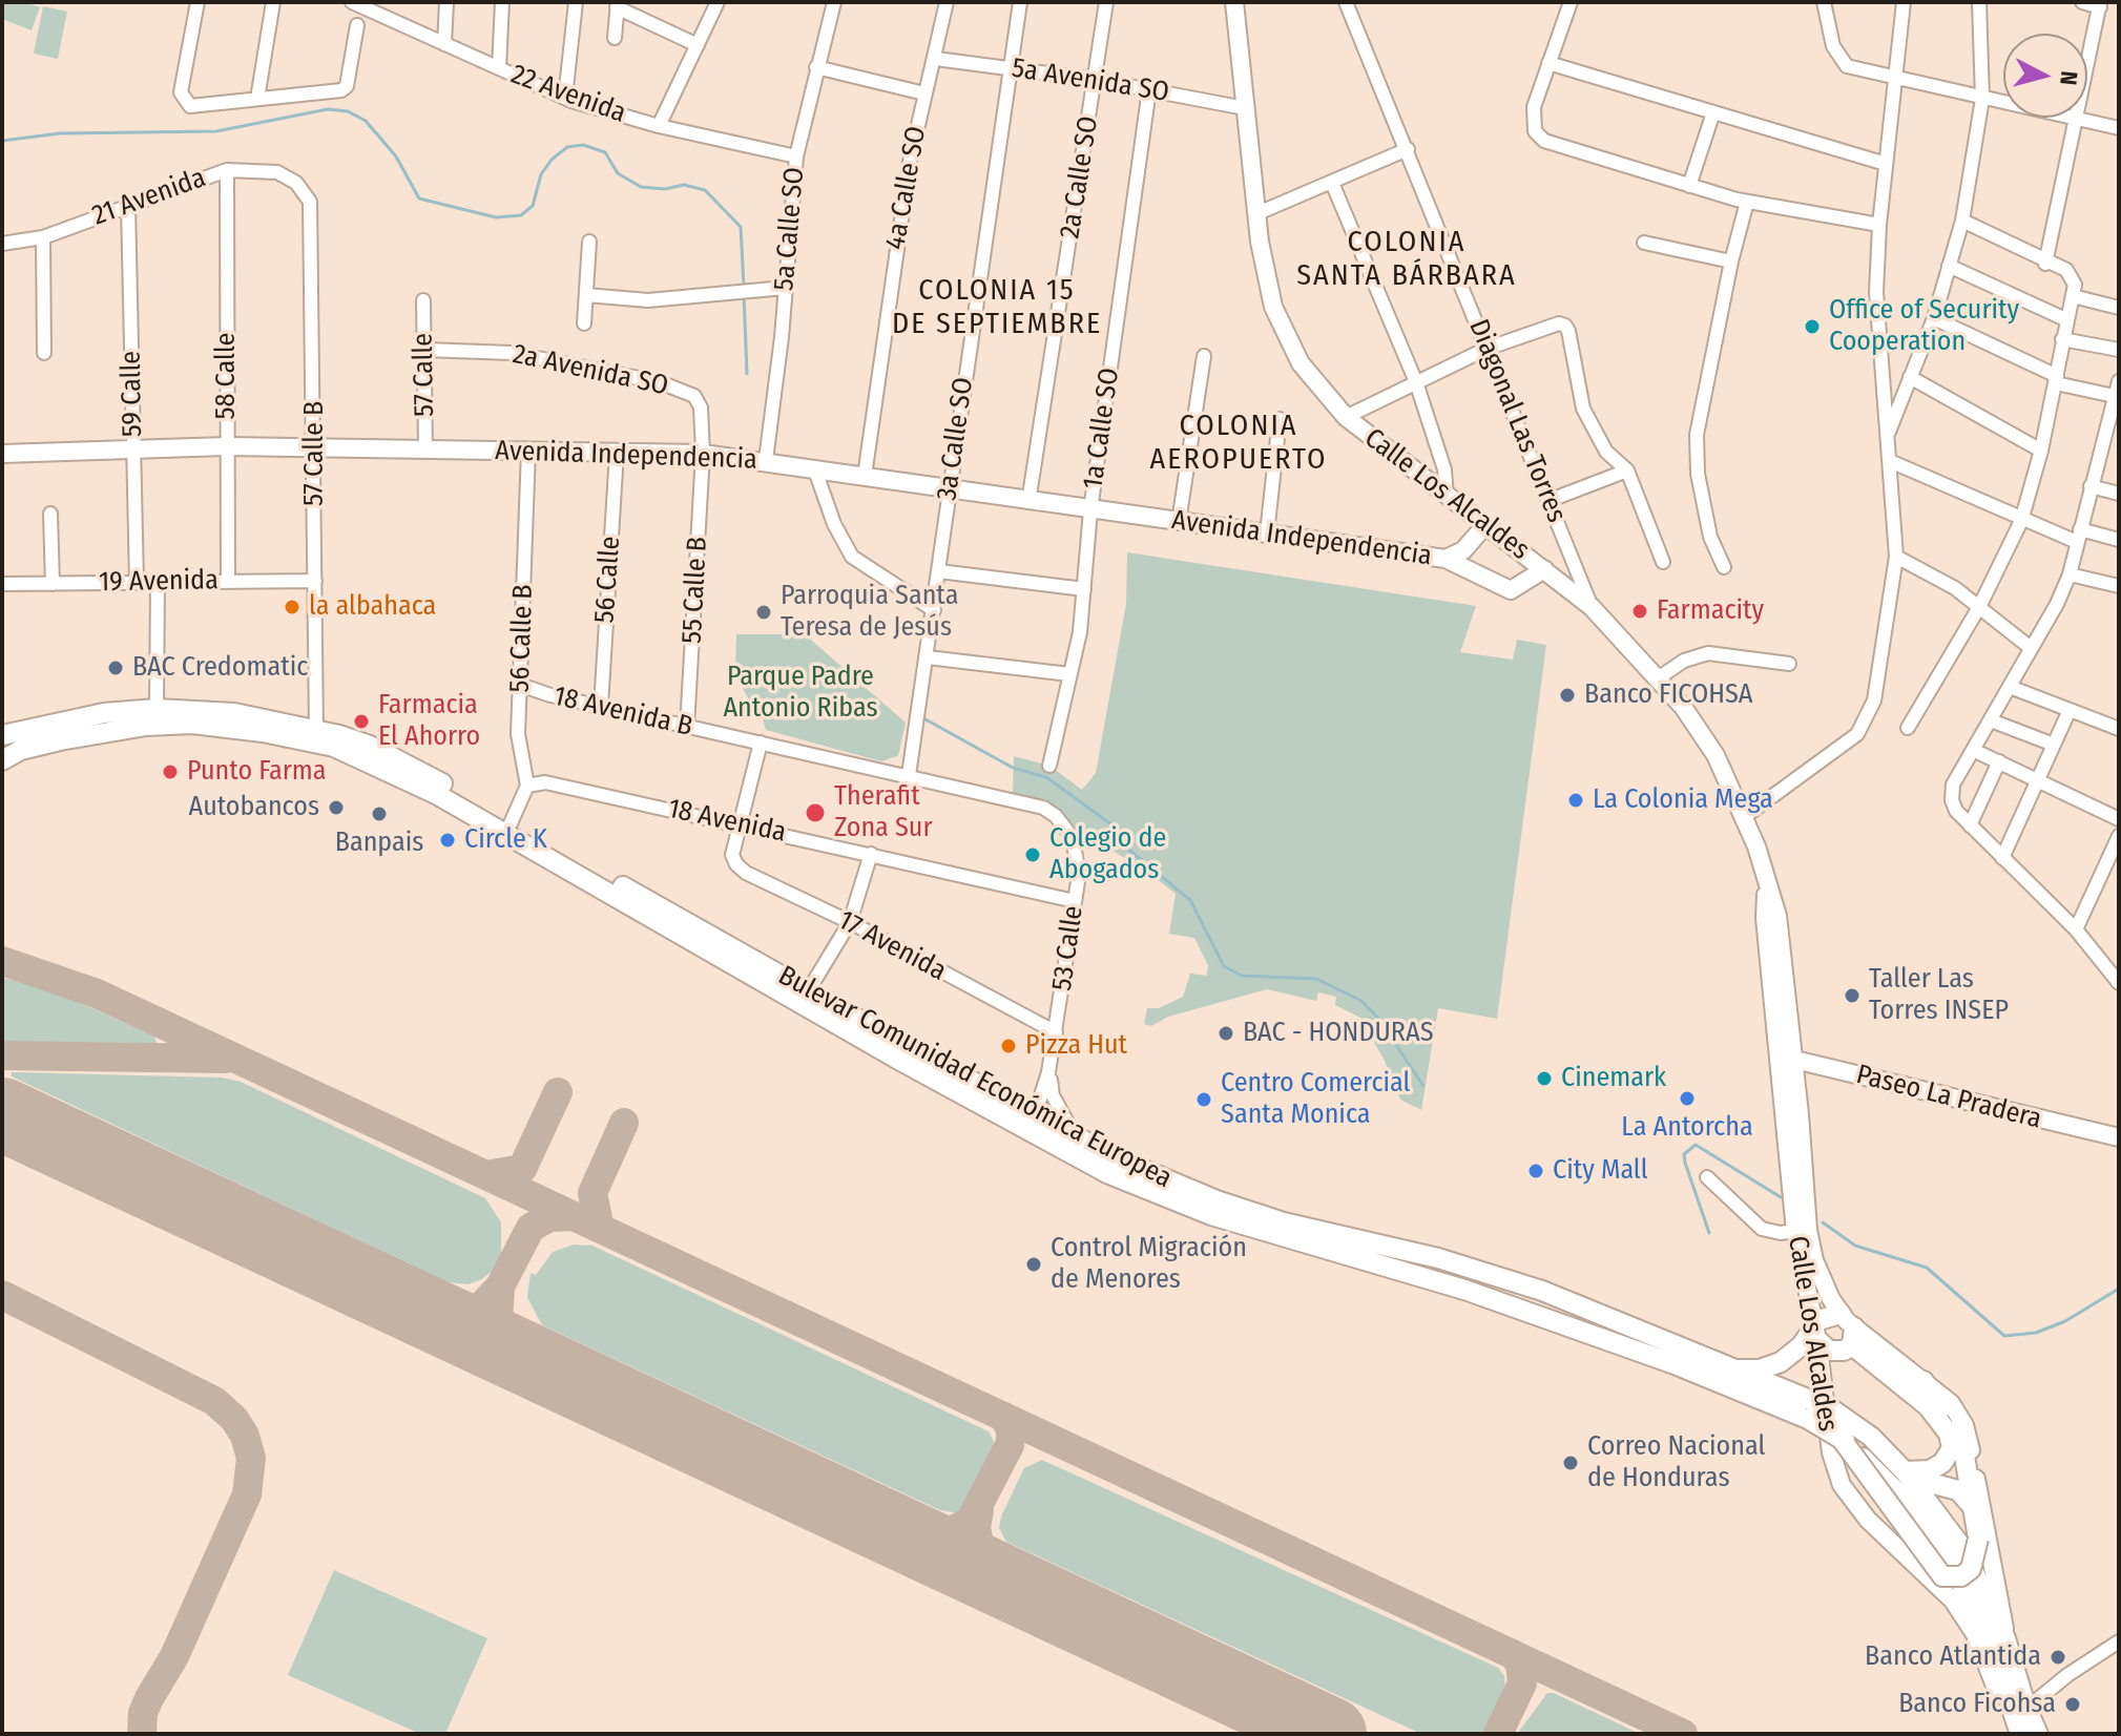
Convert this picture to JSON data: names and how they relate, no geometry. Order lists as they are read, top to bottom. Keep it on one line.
{"streets":{"main road":["Avenida Independencia","Calle Los Alcaldes","Bulevar Comunidad Económica Europea","Paseo La Pradera"],"street":["5a Avenida SO","22 Avenida","2a Calle SO","4a Calle SO","21 Avenida","5a Calle SO","2a Avenida SO","57 Calle","58 Calle","59 Calle","Diagonal Las Torres","1a Calle SO","3a Calle SO","57 Calle B","56 Calle","19 Avenida","55 Calle B","56 Calle B","18 Avenida B","18 Avenida","17 Avenida","53 Calle"]},"crossings":[["5a Avenida SO","2a Calle SO"],["5a Avenida SO","4a Calle SO"],["5a Avenida SO","1a Calle SO"],["5a Avenida SO","3a Calle SO"],["5a Avenida SO","Calle Los Alcaldes"],["22 Avenida","5a Calle SO"],["2a Calle SO","Avenida Independencia"],["4a Calle SO","Avenida Independencia"],["21 Avenida","58 Calle"],["21 Avenida","59 Calle"],["21 Avenida","57 Calle B"],["5a Calle SO","Avenida Independencia"],["2a Avenida SO","57 Calle"],["2a Avenida SO","Avenida Independencia"],["2a Avenida SO","55 Calle B"],["57 Calle","Avenida Independencia"],["58 Calle","Avenida Independencia"],["58 Calle","19 Avenida"],["59 Calle","Avenida Independencia"],["59 Calle","19 Avenida"],["Diagonal Las Torres","Calle Los Alcaldes"],["1a Calle SO","Avenida Independencia"],["3a Calle SO","Avenida Independencia"],["3a Calle SO","18 Avenida B"],["57 Calle B","Avenida Independencia"],["57 Calle B","19 Avenida"],["57 Calle B","Bulevar Comunidad Económica Europea"],["Avenida Independencia","Calle Los Alcaldes"],["Avenida Independencia","56 Calle"],["Avenida Independencia","55 Calle B"],["Avenida Independencia","56 Calle B"],["Calle Los Alcaldes","Bulevar Comunidad Económica Europea"],["Calle Los Alcaldes","Paseo La Pradera"],["56 Calle","18 Avenida B"],["55 Calle B","18 Avenida B"],["56 Calle B","18 Avenida B"],["56 Calle B","18 Avenida"],["18 Avenida B","53 Calle"],["18 Avenida","17 Avenida"],["18 Avenida","53 Calle"],["17 Avenida","53 Calle"],["53 Calle","Bulevar Comunidad Económica Europea"]],"districts":["COLONIA SANTA BÁRBARA","COLONIA 15 DE SEPTIEMBRE","COLONIA AEROPUERTO"],"parks":["Parque Padre Antonio Ribas"],"places":["Office of Security Cooperation","la albahaca","Farmacity","Parroquia Santa Teresa de Jesús","BAC Credomatic","Banco FICOHSA","Farmacia El Ahorro","Punto Farma","La Colonia Mega","Autobancos","Therafit Zona Sur","Banpais","Circle K","Colegio de Abogados","Taller Las Torres INSEP","BAC - HONDURAS","Pizza Hut","Cinemark","La Antorcha","Centro Comercial Santa Monica","City Mall","Control Migración de Menores","Correo Nacional de Honduras","Banco Atlantida","Banco Ficohsa"],"north":"right"}
